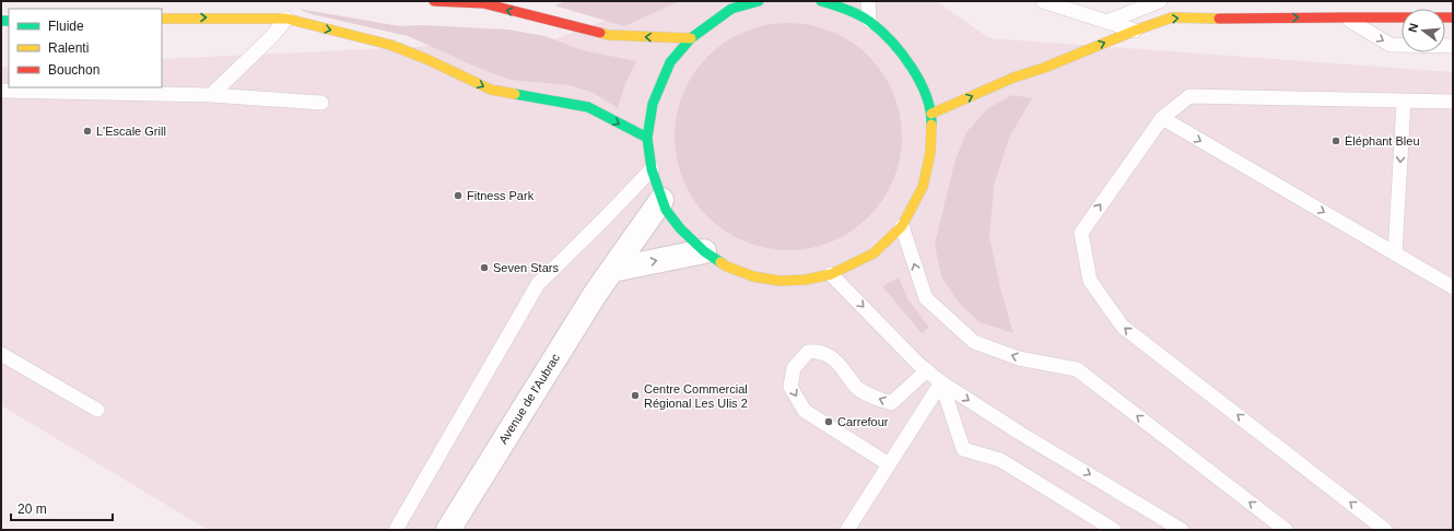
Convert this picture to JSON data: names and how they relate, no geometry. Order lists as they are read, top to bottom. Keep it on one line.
{"streets":{"street":["Avenue de l'Aubrac"]},"places":["L'Escale Grill","Éléphant Bleu","Fitness Park","Seven Stars","Centre Commercial Régional Les Ulis 2","Carrefour"],"legend":["Fluide","Ralenti","Bouchon"],"scale_bar":"20 m","north":"left"}
